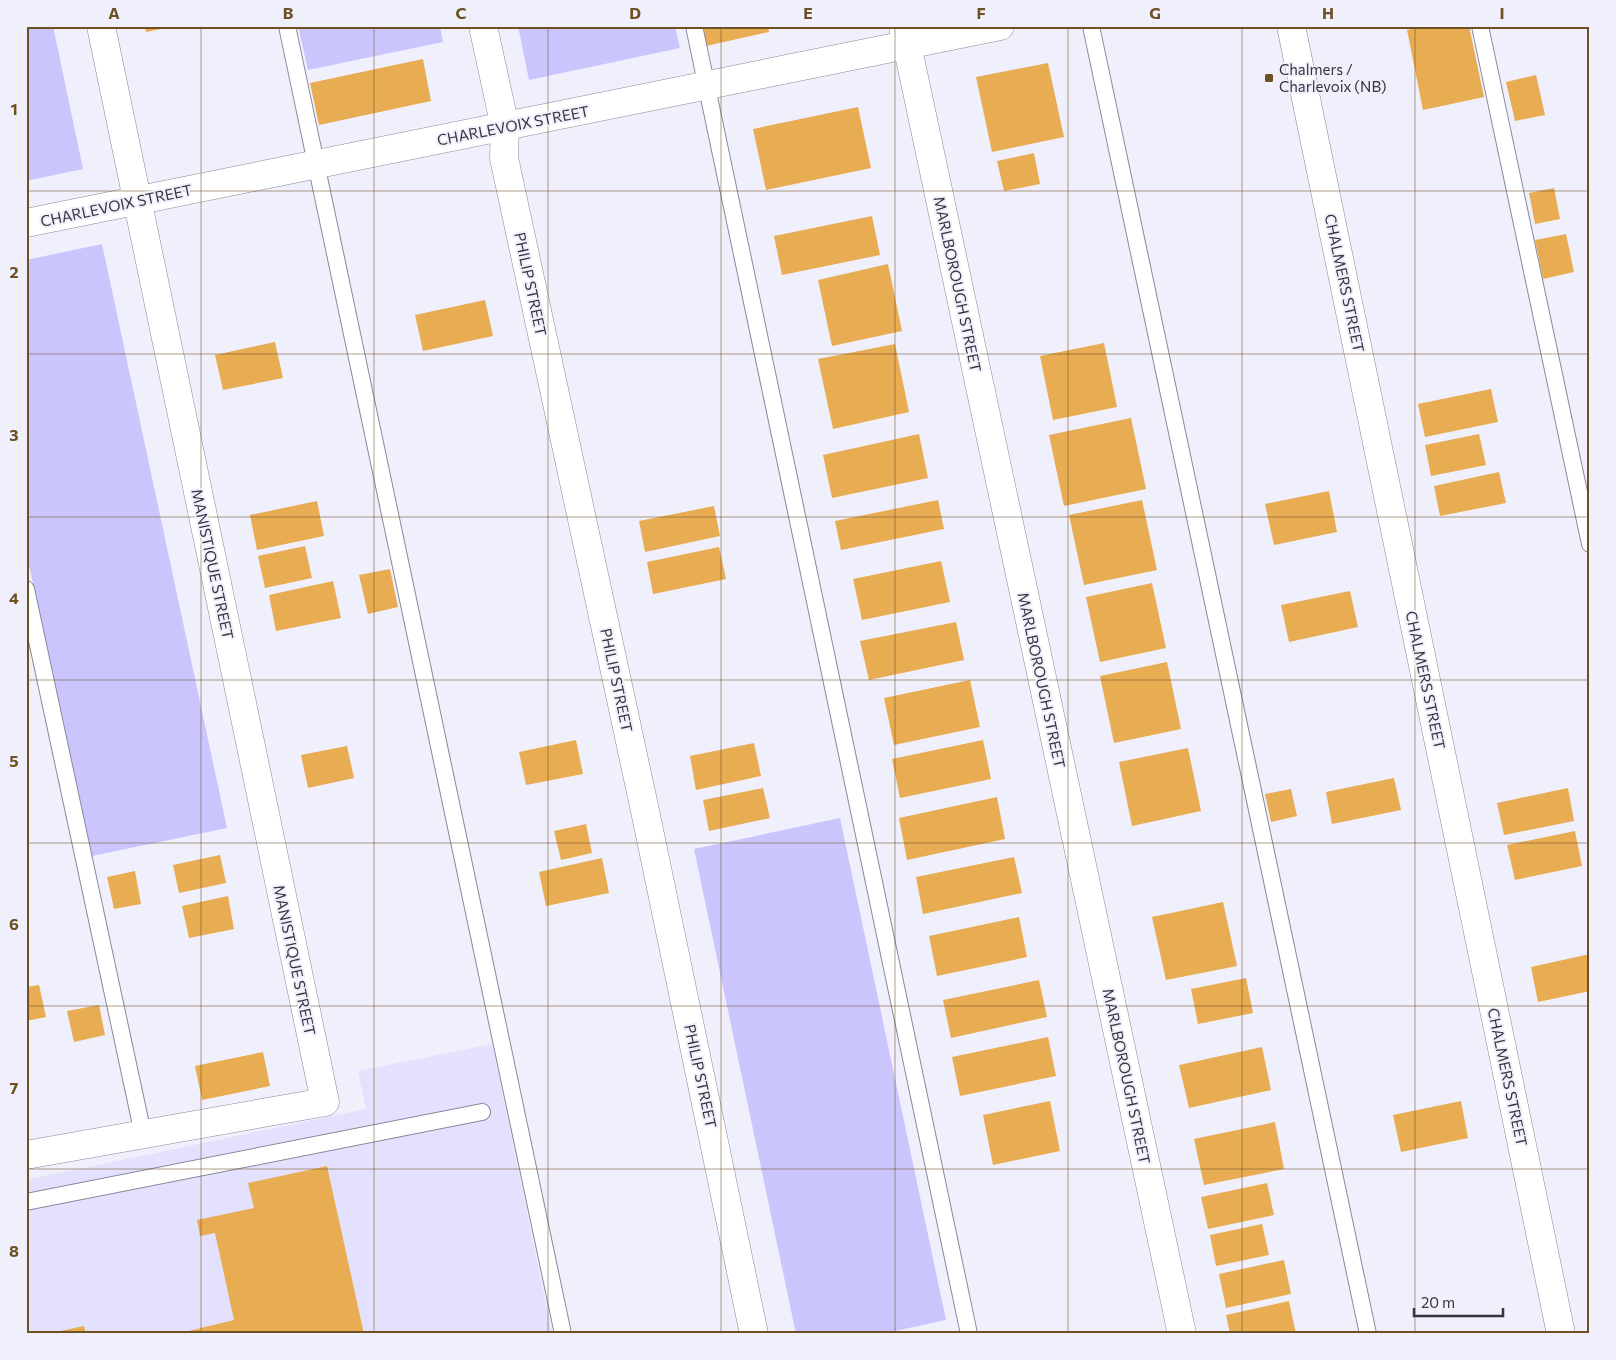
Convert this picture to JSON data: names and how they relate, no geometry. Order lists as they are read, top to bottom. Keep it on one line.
{"streets":{"street":["CHARLEVOIX STREET","CHALMERS STREET","PHILIP STREET","MARLBOROUGH STREET","MANISTIQUE STREET"]},"crossings":[["CHARLEVOIX STREET","PHILIP STREET"],["CHARLEVOIX STREET","MARLBOROUGH STREET"],["CHARLEVOIX STREET","MANISTIQUE STREET"]],"places":{"transit":["Chalmers / Charlevoix (NB)"]},"scale_bar":"20 m","grid":{"columns":["A","B","C","D","E","F","G","H","I"],"rows":["1","2","3","4","5","6","7","8"]}}
